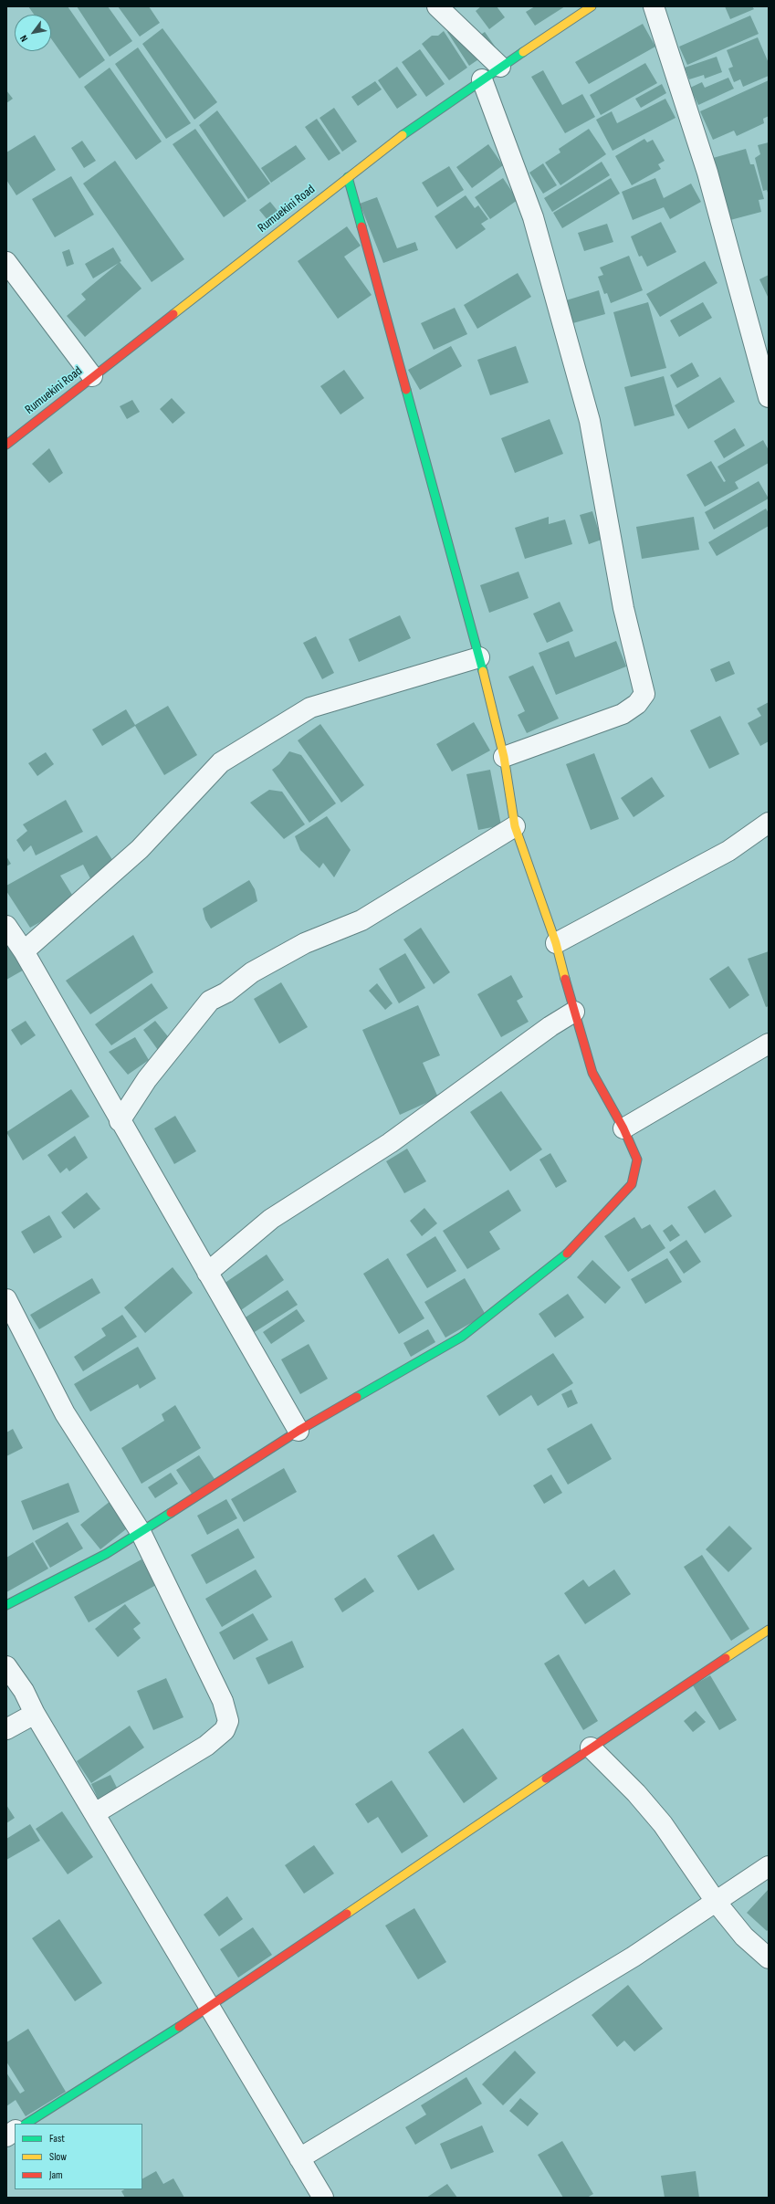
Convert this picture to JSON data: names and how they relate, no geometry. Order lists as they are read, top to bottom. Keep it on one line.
{"streets":{"street":["Rumuekini Road"]},"legend":["Fast","Slow","Jam"],"north":"bottom left"}
